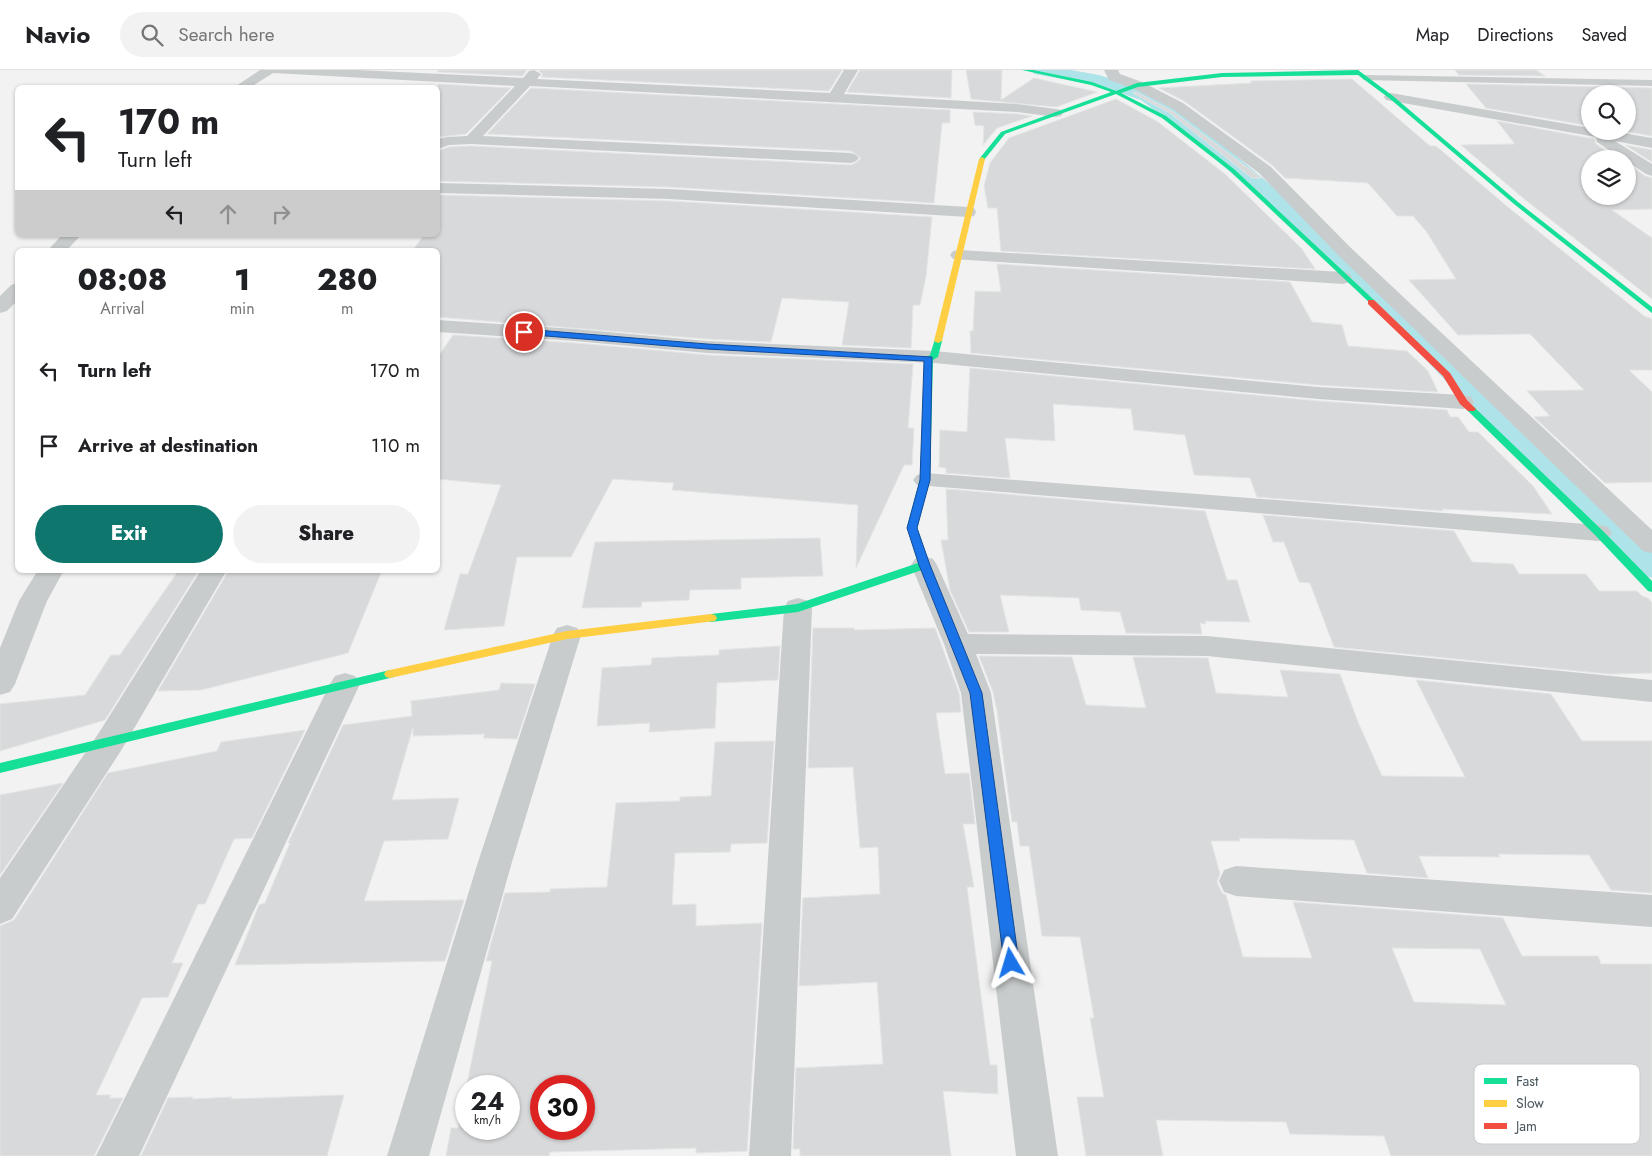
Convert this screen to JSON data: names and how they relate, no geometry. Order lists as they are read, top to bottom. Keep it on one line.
{"legend":["Fast","Slow","Jam"],"page":{"header":"Navio","search":"Search here","nav":["Map","Directions","Saved"],"turn":["170 m","Turn left"],"eta":["08:08","Arrival","1","min","280","m"],"list":[{"name":"Turn left","value":"170 m"},{"name":"Arrive at destination","value":"110 m"}],"buttons":["Exit","Share"],"speed":"24 km/h","limit":"30"}}
